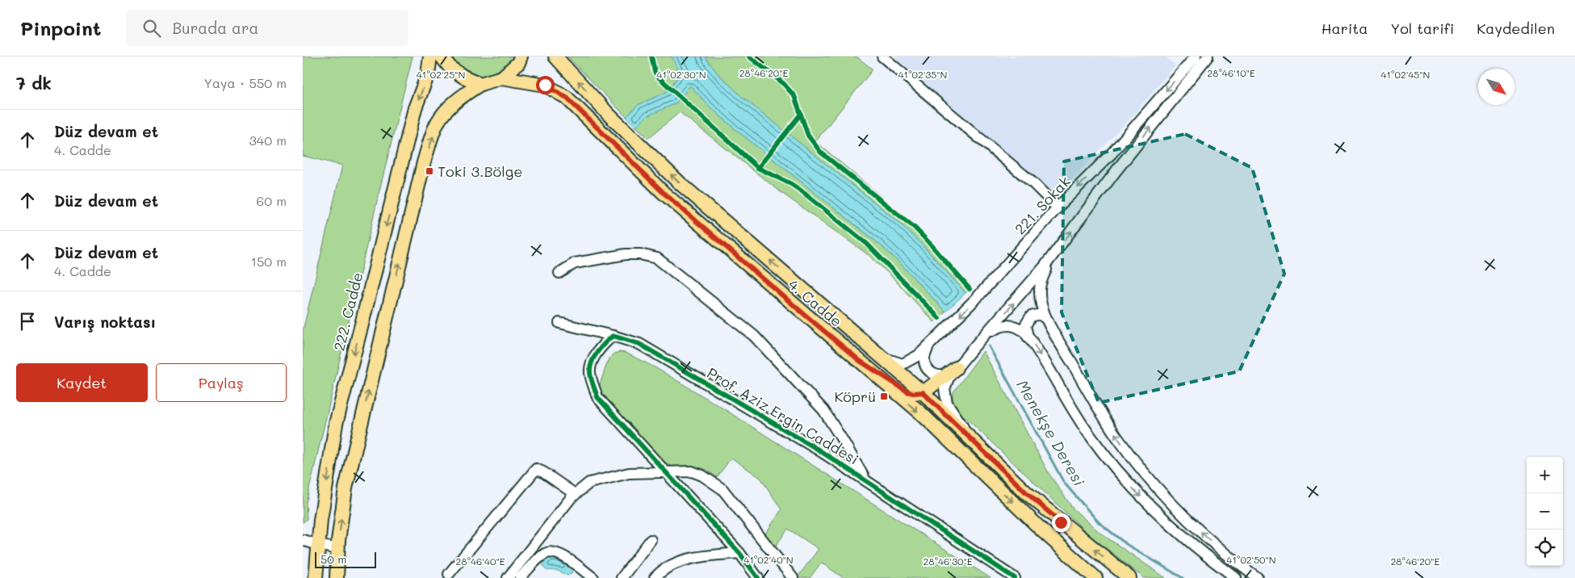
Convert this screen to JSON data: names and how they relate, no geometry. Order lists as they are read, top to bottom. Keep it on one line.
{"streets":{"main road":["4. Cadde","222. Cadde"],"street":["221. Sokak","Prof. Aziz Ergin Caddesi"]},"crossings":[["221. Sokak","4. Cadde"]],"water":["Menekşe Deresi"],"places":{"transit":["Toki 3.Bölge","Köprü"]},"scale_bar":"50 m","north":"bottom right","page":{"header":"Pinpoint","search":"Burada ara","nav":["Harita","Yol tarifi","Kaydedilen"],"heading":["7 dk","Yaya · 550 m"],"list":[["Düz devam et","4. Cadde","340 m"],["Düz devam et","60 m"],["Düz devam et","4. Cadde","150 m"],"Varış noktası"],"buttons":["Kaydet","Paylaş"],"map_buttons":["+","−"],"scale":"50 m"},"coordinates":["28°46'20\"E","28°46'10\"E","41°02'25\"N","41°02'30\"N","41°02'35\"N","41°02'45\"N","41°02'40\"N","41°02'50\"N","28°46'40\"E","28°46'30\"E"]}
